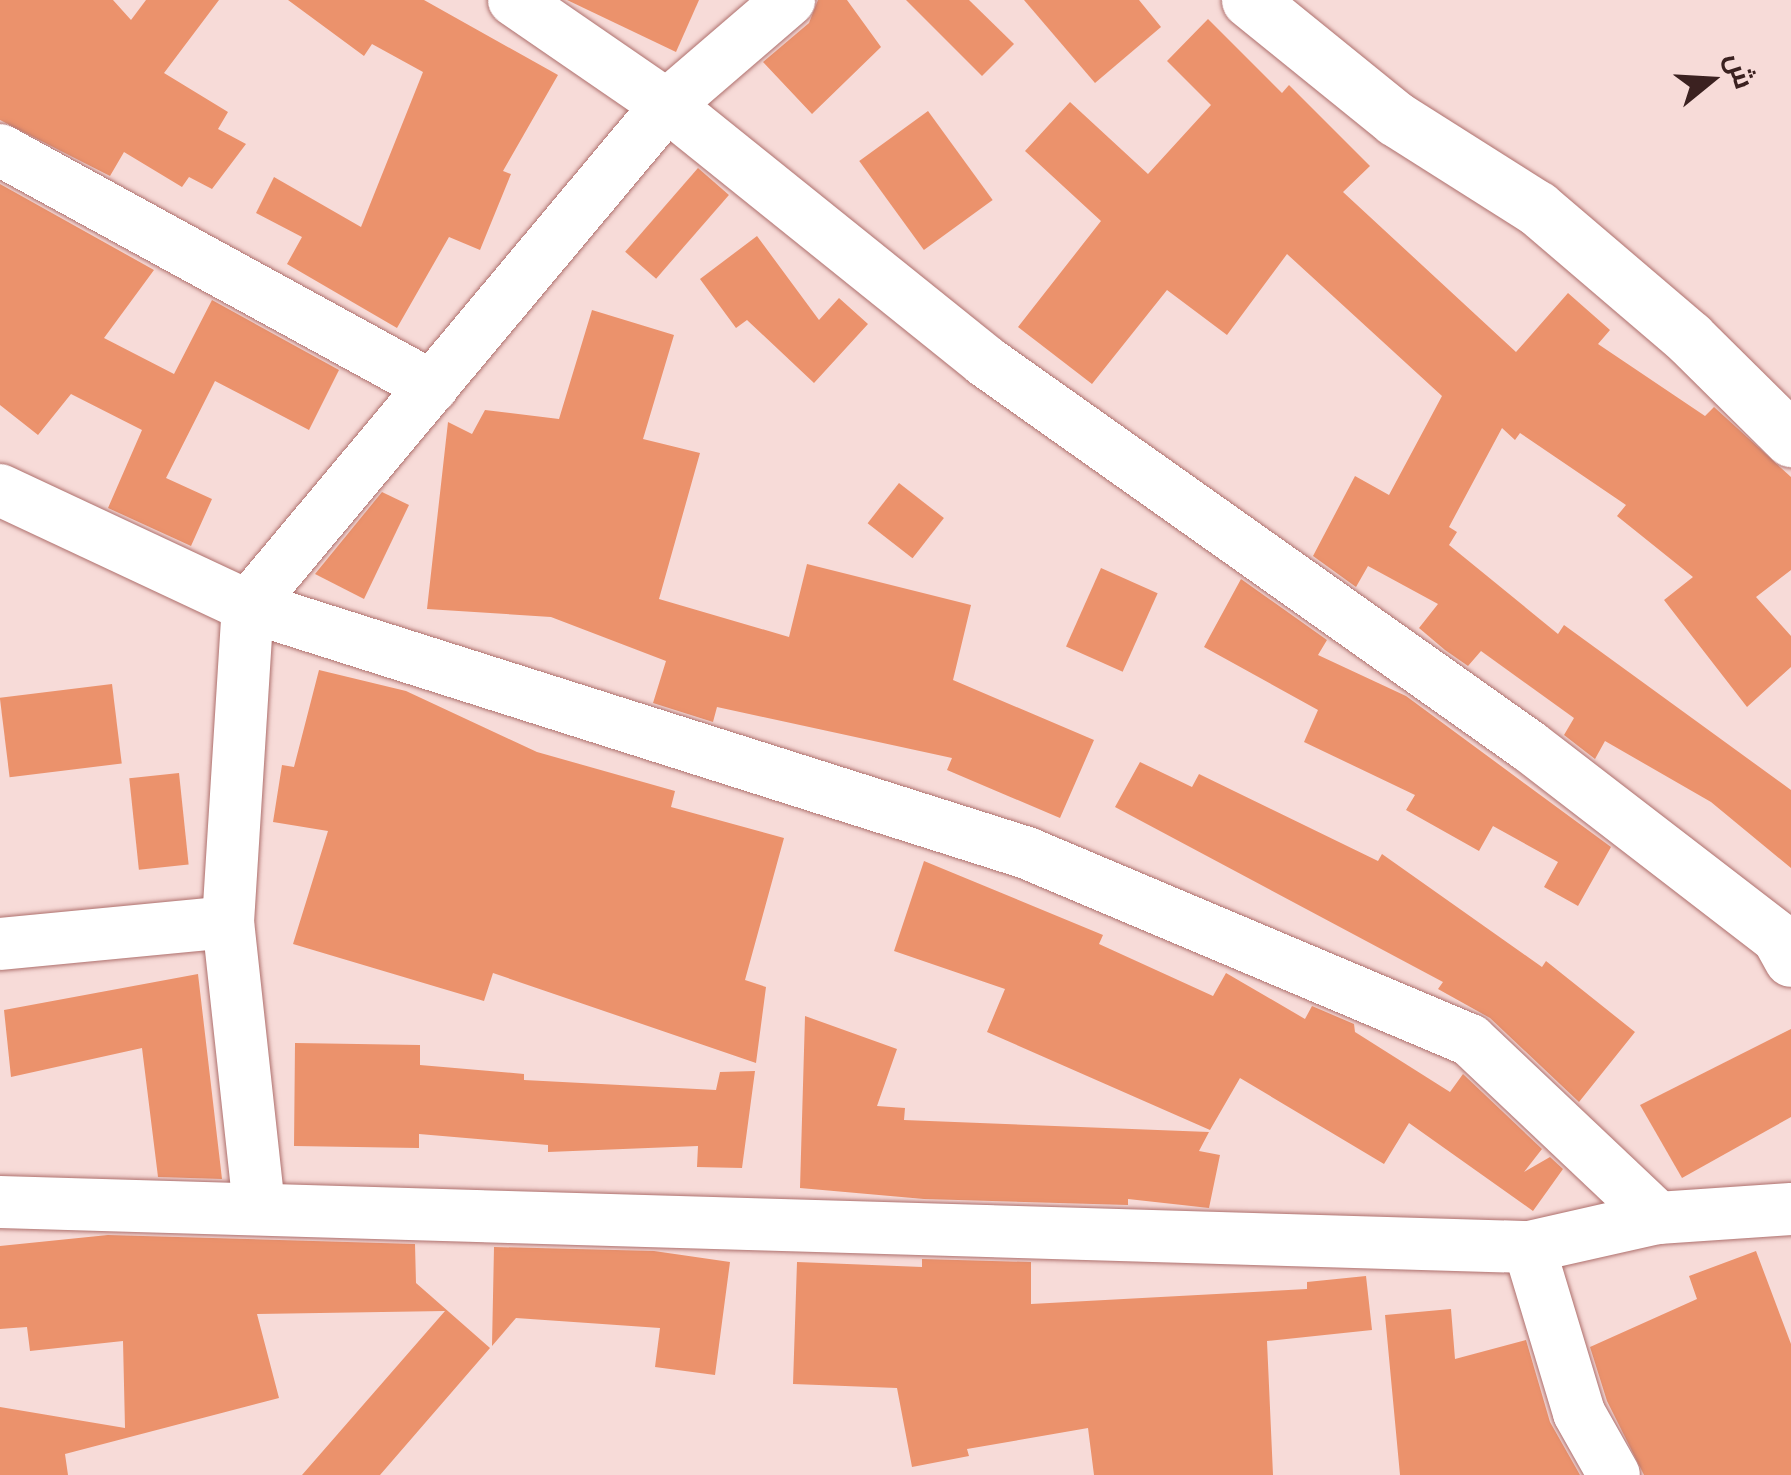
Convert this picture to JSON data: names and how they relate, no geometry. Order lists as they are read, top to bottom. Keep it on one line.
{"north":"right"}
